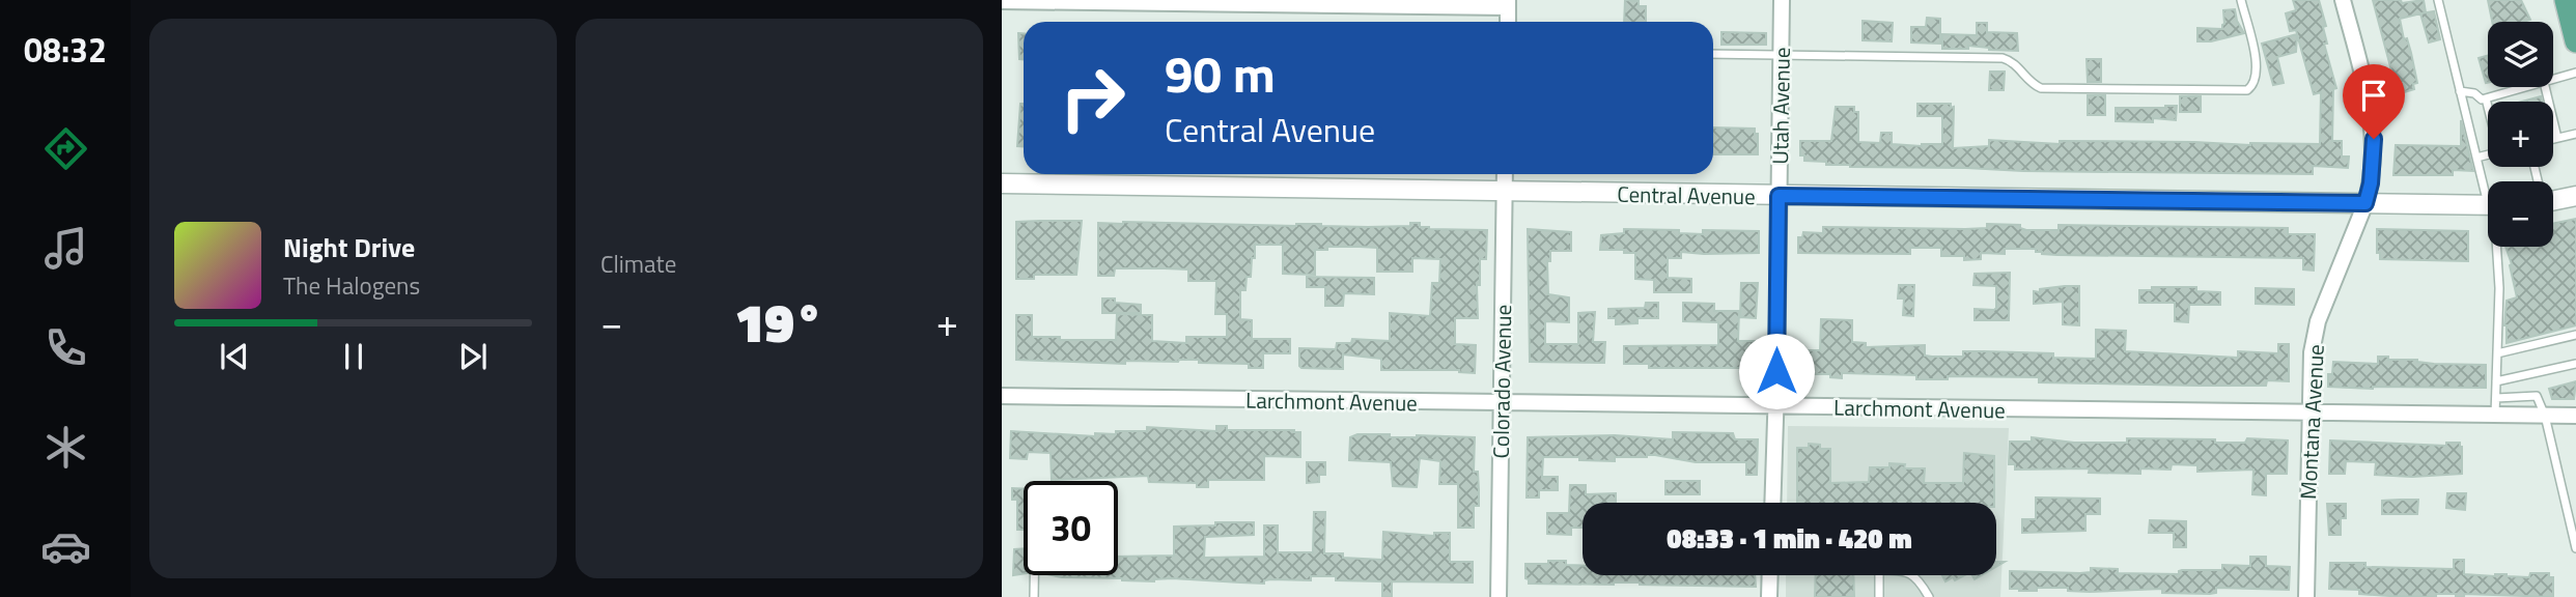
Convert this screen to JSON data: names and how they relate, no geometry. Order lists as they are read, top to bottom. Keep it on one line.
{"streets":{"street":["Utah Avenue","Central Avenue","Colorado Avenue","Larchmont Avenue","Montana Avenue"]},"crossings":[["Utah Avenue","Central Avenue"],["Utah Avenue","Larchmont Avenue"],["Central Avenue","Colorado Avenue"],["Central Avenue","Montana Avenue"],["Colorado Avenue","Larchmont Avenue"],["Larchmont Avenue","Montana Avenue"]],"page":{"tabs":"08:32","tile":"Climate","map_buttons":["+","−"],"turn":["90 m","Central Avenue"],"song":["Night Drive","The Halogens"],"heat":["−","19°","+"],"limit":"30","trip":"08:33 · 1 min · 420 m"}}
